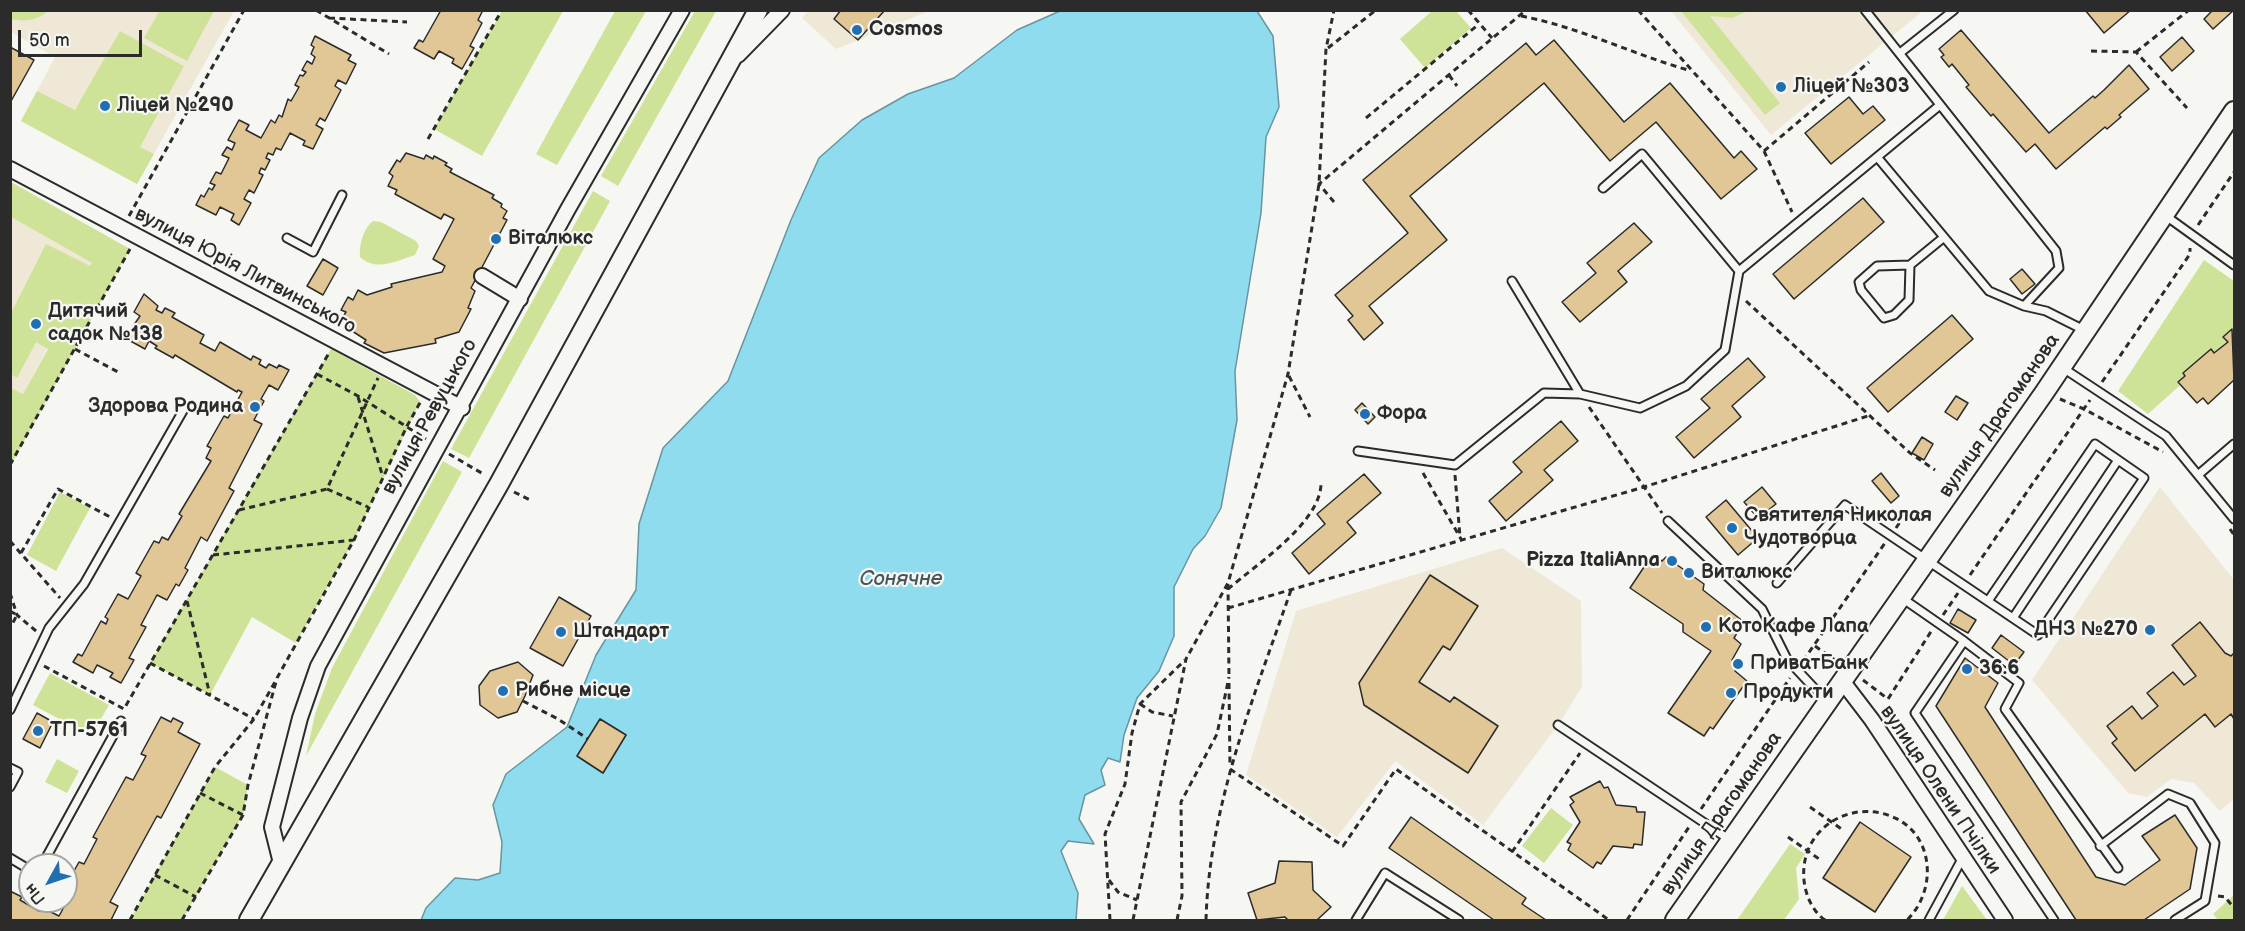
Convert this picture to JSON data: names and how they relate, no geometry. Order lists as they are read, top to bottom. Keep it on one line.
{"streets":{"street":["вулиця Юрія Литвинського","вулиця Драгоманова","вулиця Ревуцького","вулиця Олени Пчілки"]},"crossings":[["вулиця Юрія Литвинського","вулиця Ревуцького"],["вулиця Драгоманова","вулиця Олени Пчілки"]],"water":["Сонячне"],"places":["Cosmos","Ліцей №303","Ліцей №290","Віталюкс","Дитячий садок №138","Здорова Родина","Фора","Святителя Николая Чудотворца","Pizza ItaliAnna","Виталюкс","КотоКафе Лапа","ДНЗ №270","Штандарт","ПриватБанк","36.6","Рибне місце","Продукти","ТП-5761"],"scale_bar":"50 m","north":"bottom left"}
